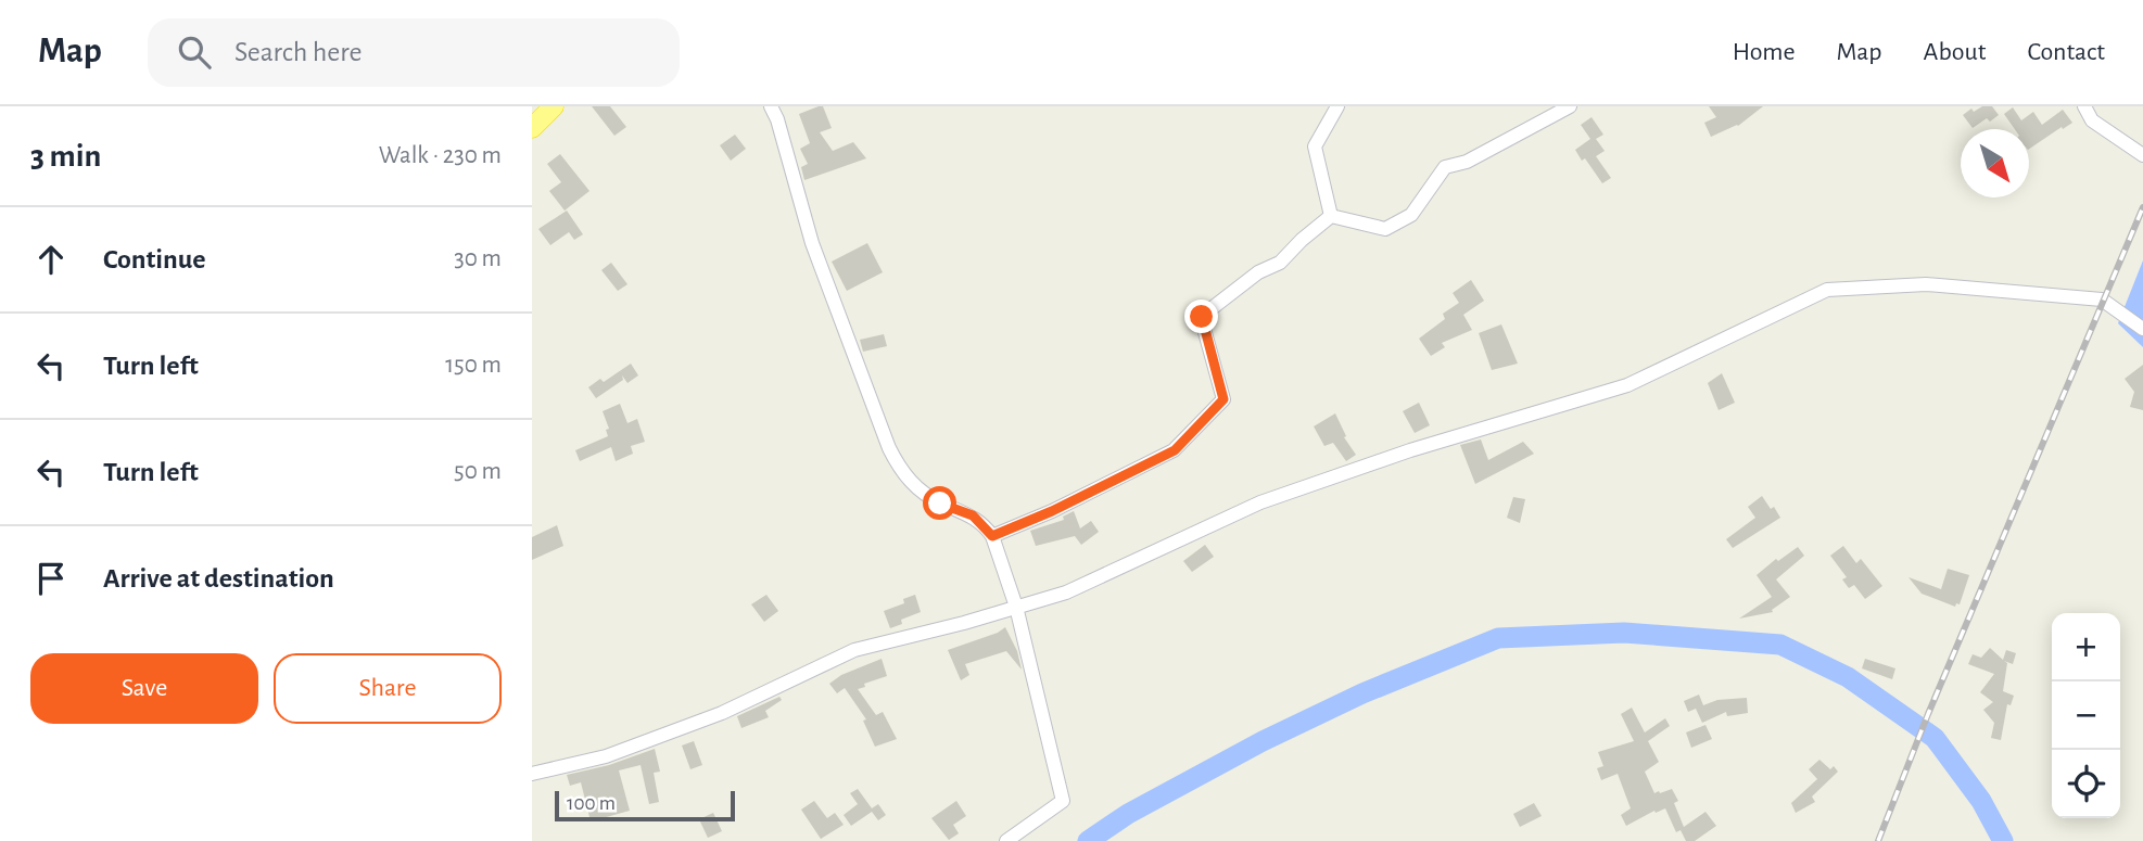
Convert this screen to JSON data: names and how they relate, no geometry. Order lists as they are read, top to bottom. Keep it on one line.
{"scale_bar":"100 m","north":"bottom right","page":{"header":"Map","search":"Search here","nav":["Home","Map","About","Contact"],"heading":["3 min","Walk · 230 m"],"list":[["Continue","30 m"],["Turn left","150 m"],["Turn left","50 m"],"Arrive at destination"],"map_buttons":["+","−"],"buttons":["Save","Share"],"scale":"100 m"}}
